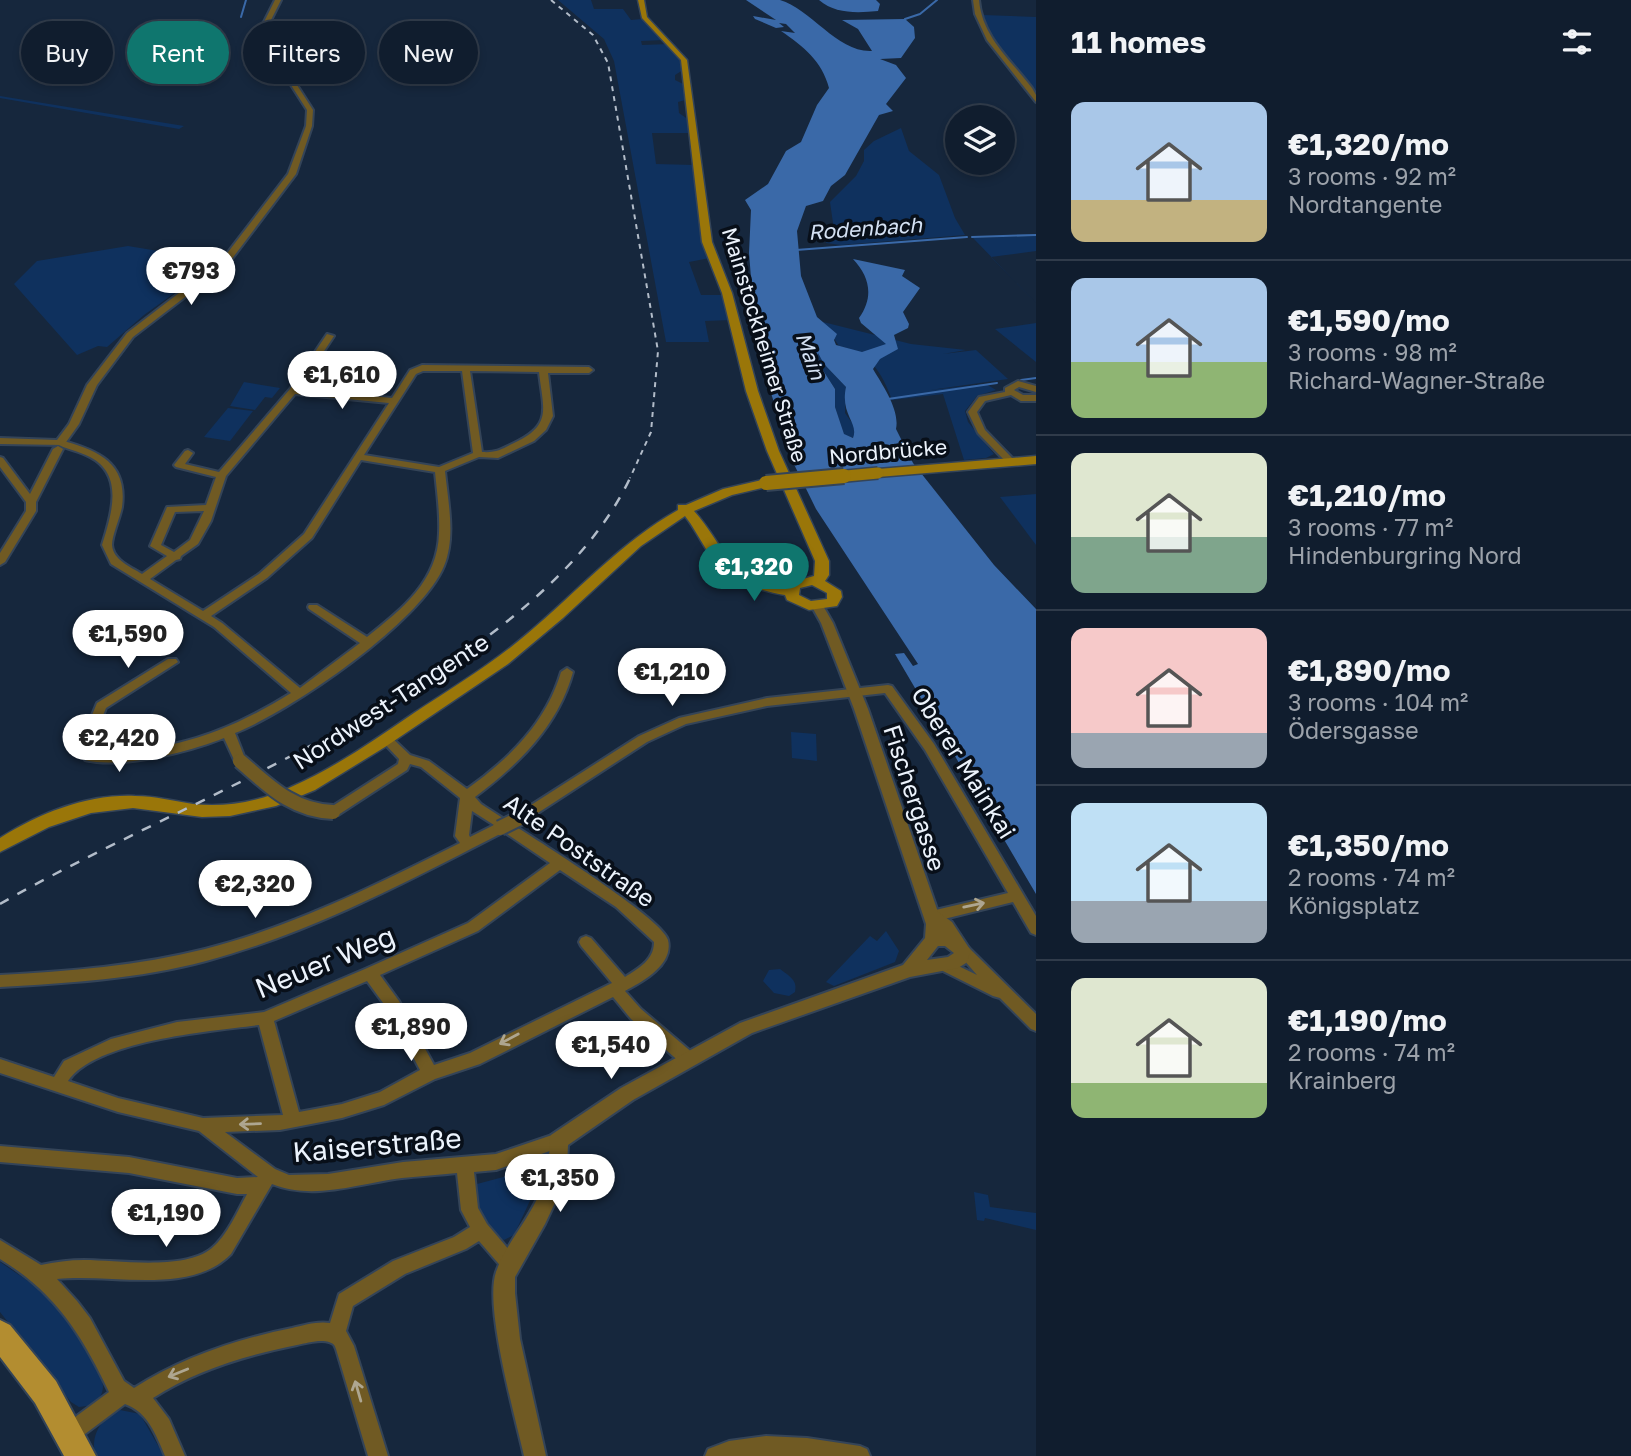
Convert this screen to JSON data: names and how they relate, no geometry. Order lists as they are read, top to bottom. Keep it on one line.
{"streets":{"main road":["Mainstockheimer Straße","Nordbrücke","Nordwest-Tangente"],"street":["Oberer Mainkai","Fischergasse","Alte Poststraße","Neuer Weg","Kaiserstraße"]},"crossings":[["Nordbrücke","Nordwest-Tangente"],["Nordwest-Tangente","Alte Poststraße"],["Oberer Mainkai","Fischergasse"],["Oberer Mainkai","Alte Poststraße"],["Alte Poststraße","Neuer Weg"]],"water":["Rodenbach","Main"],"page":{"heading":"11 homes","chip":["Buy","Rent","Filters","New"],"list":[{"name":"€1,320/mo","note":"3 rooms · 92 m² · Nordtangente"},{"name":"€1,590/mo","note":"3 rooms · 98 m² · Richard-Wagner-Straße"},{"name":"€1,210/mo","note":"3 rooms · 77 m² · Hindenburgring Nord"},{"name":"€1,890/mo","note":"3 rooms · 104 m² · Ödersgasse"},{"name":"€1,350/mo","note":"2 rooms · 74 m² · Königsplatz"},{"name":"€1,190/mo","note":"2 rooms · 74 m² · Krainberg"}],"price":["€793","€1,610","€1,320","€1,590","€1,210","€2,420","€2,320","€1,890","€1,540","€1,350","€1,190"]}}
